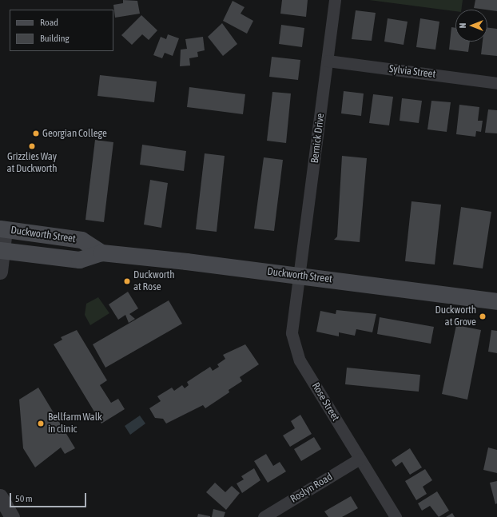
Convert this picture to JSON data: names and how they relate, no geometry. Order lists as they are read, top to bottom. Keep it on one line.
{"streets":{"main road":["Duckworth Street"],"street":["Sylvia Street","Bernick Drive","Rose Street","Roslyn Road"]},"crossings":[["Sylvia Street","Bernick Drive"],["Bernick Drive","Duckworth Street"],["Bernick Drive","Rose Street"],["Duckworth Street","Rose Street"],["Rose Street","Roslyn Road"]],"places":["Georgian College","Grizzlies Way at Duckworth","Duckworth at Rose","Duckworth at Grove","Bellfarm Walk in clinic"],"legend":["Road","Building"],"scale_bar":"50 m","north":"left"}
